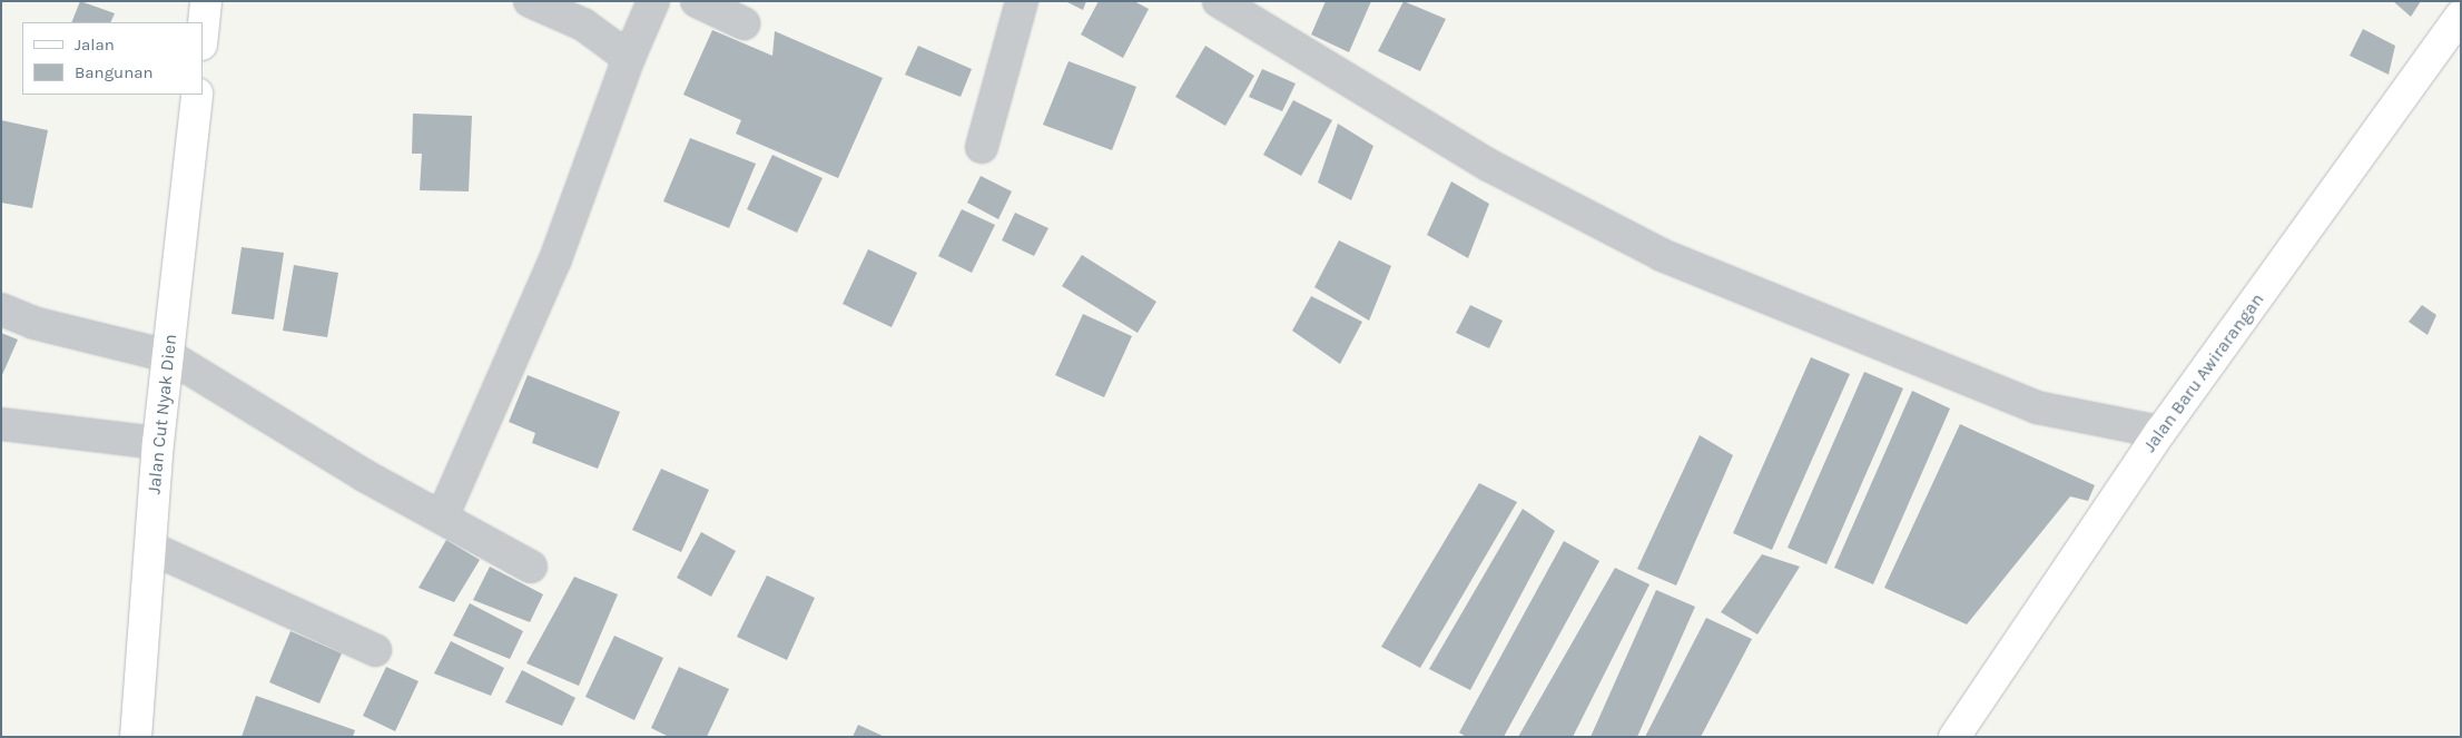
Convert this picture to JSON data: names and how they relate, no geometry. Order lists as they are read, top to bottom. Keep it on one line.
{"streets":{"street":["Jalan Baru Awirarangan","Jalan Cut Nyak Dien"]},"legend":["Jalan","Bangunan"]}
